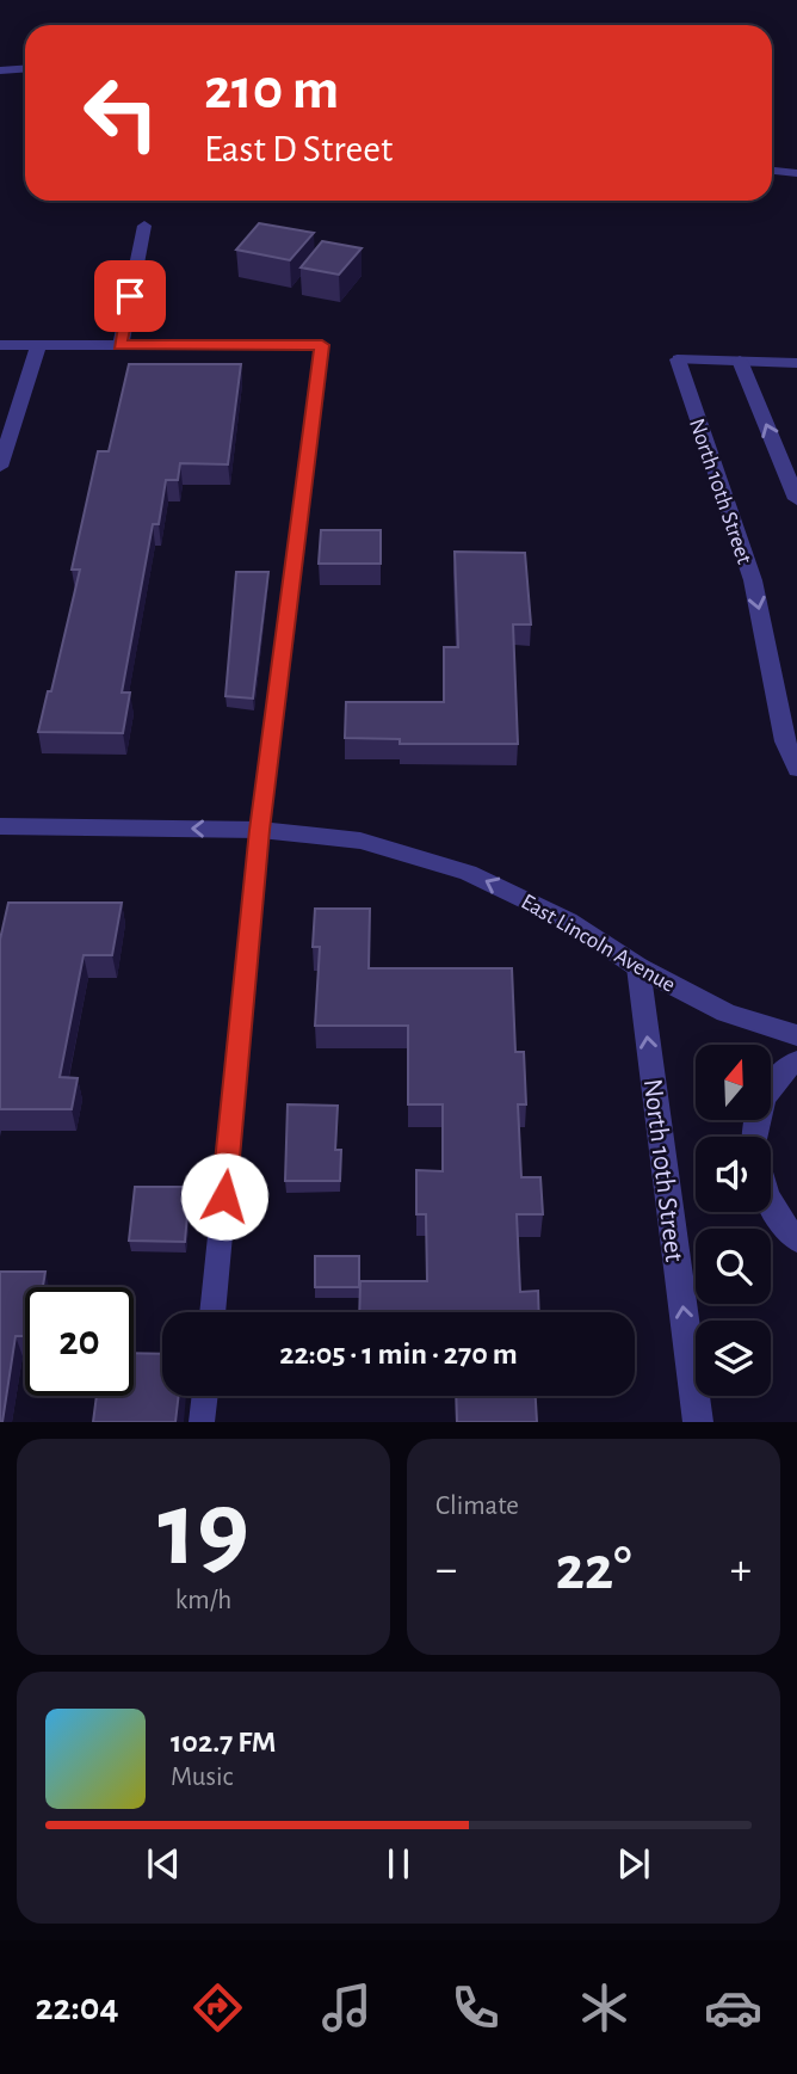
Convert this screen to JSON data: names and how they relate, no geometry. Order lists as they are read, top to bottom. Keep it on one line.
{"streets":{"street":["North 10th Street","East Lincoln Avenue"]},"crossings":[["North 10th Street","East Lincoln Avenue"]],"one_way":["East Lincoln Avenue"],"north":"top","page":{"turn":["210 m","East D Street"],"limit":"20","trip":"22:05 · 1 min · 270 m","tile":[["19","km/h"],"Climate"],"heat":["−","22°","+"],"song":["102.7 FM","Music"],"tabs":"22:04"}}
